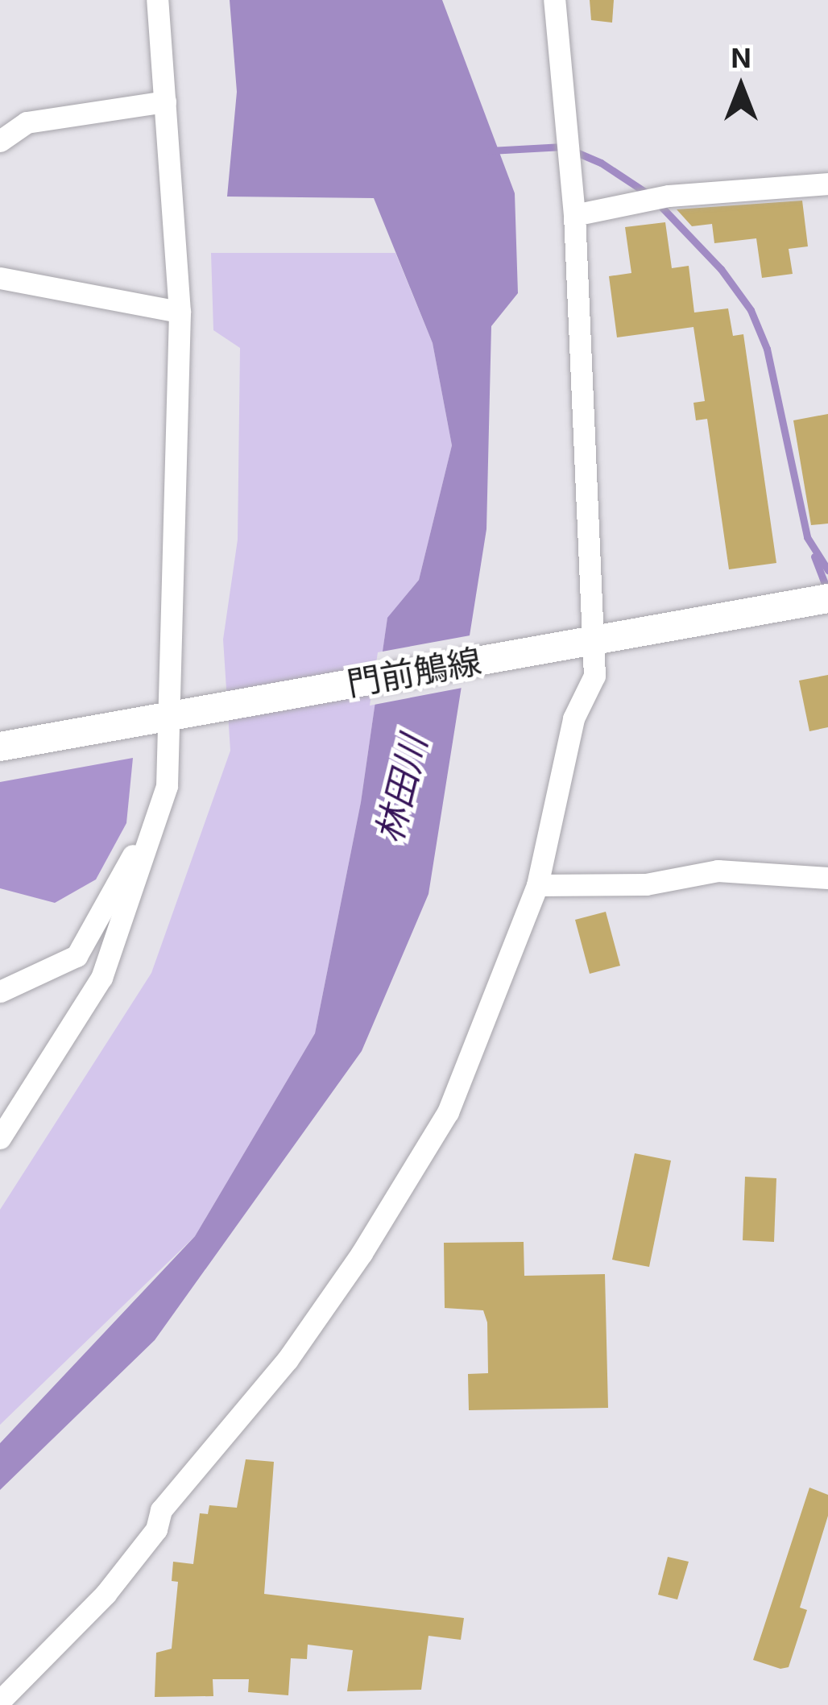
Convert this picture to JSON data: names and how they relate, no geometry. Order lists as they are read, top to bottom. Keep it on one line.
{"streets":{"main road":["門前鵤線"]},"water":["林田川"],"north":"top"}
